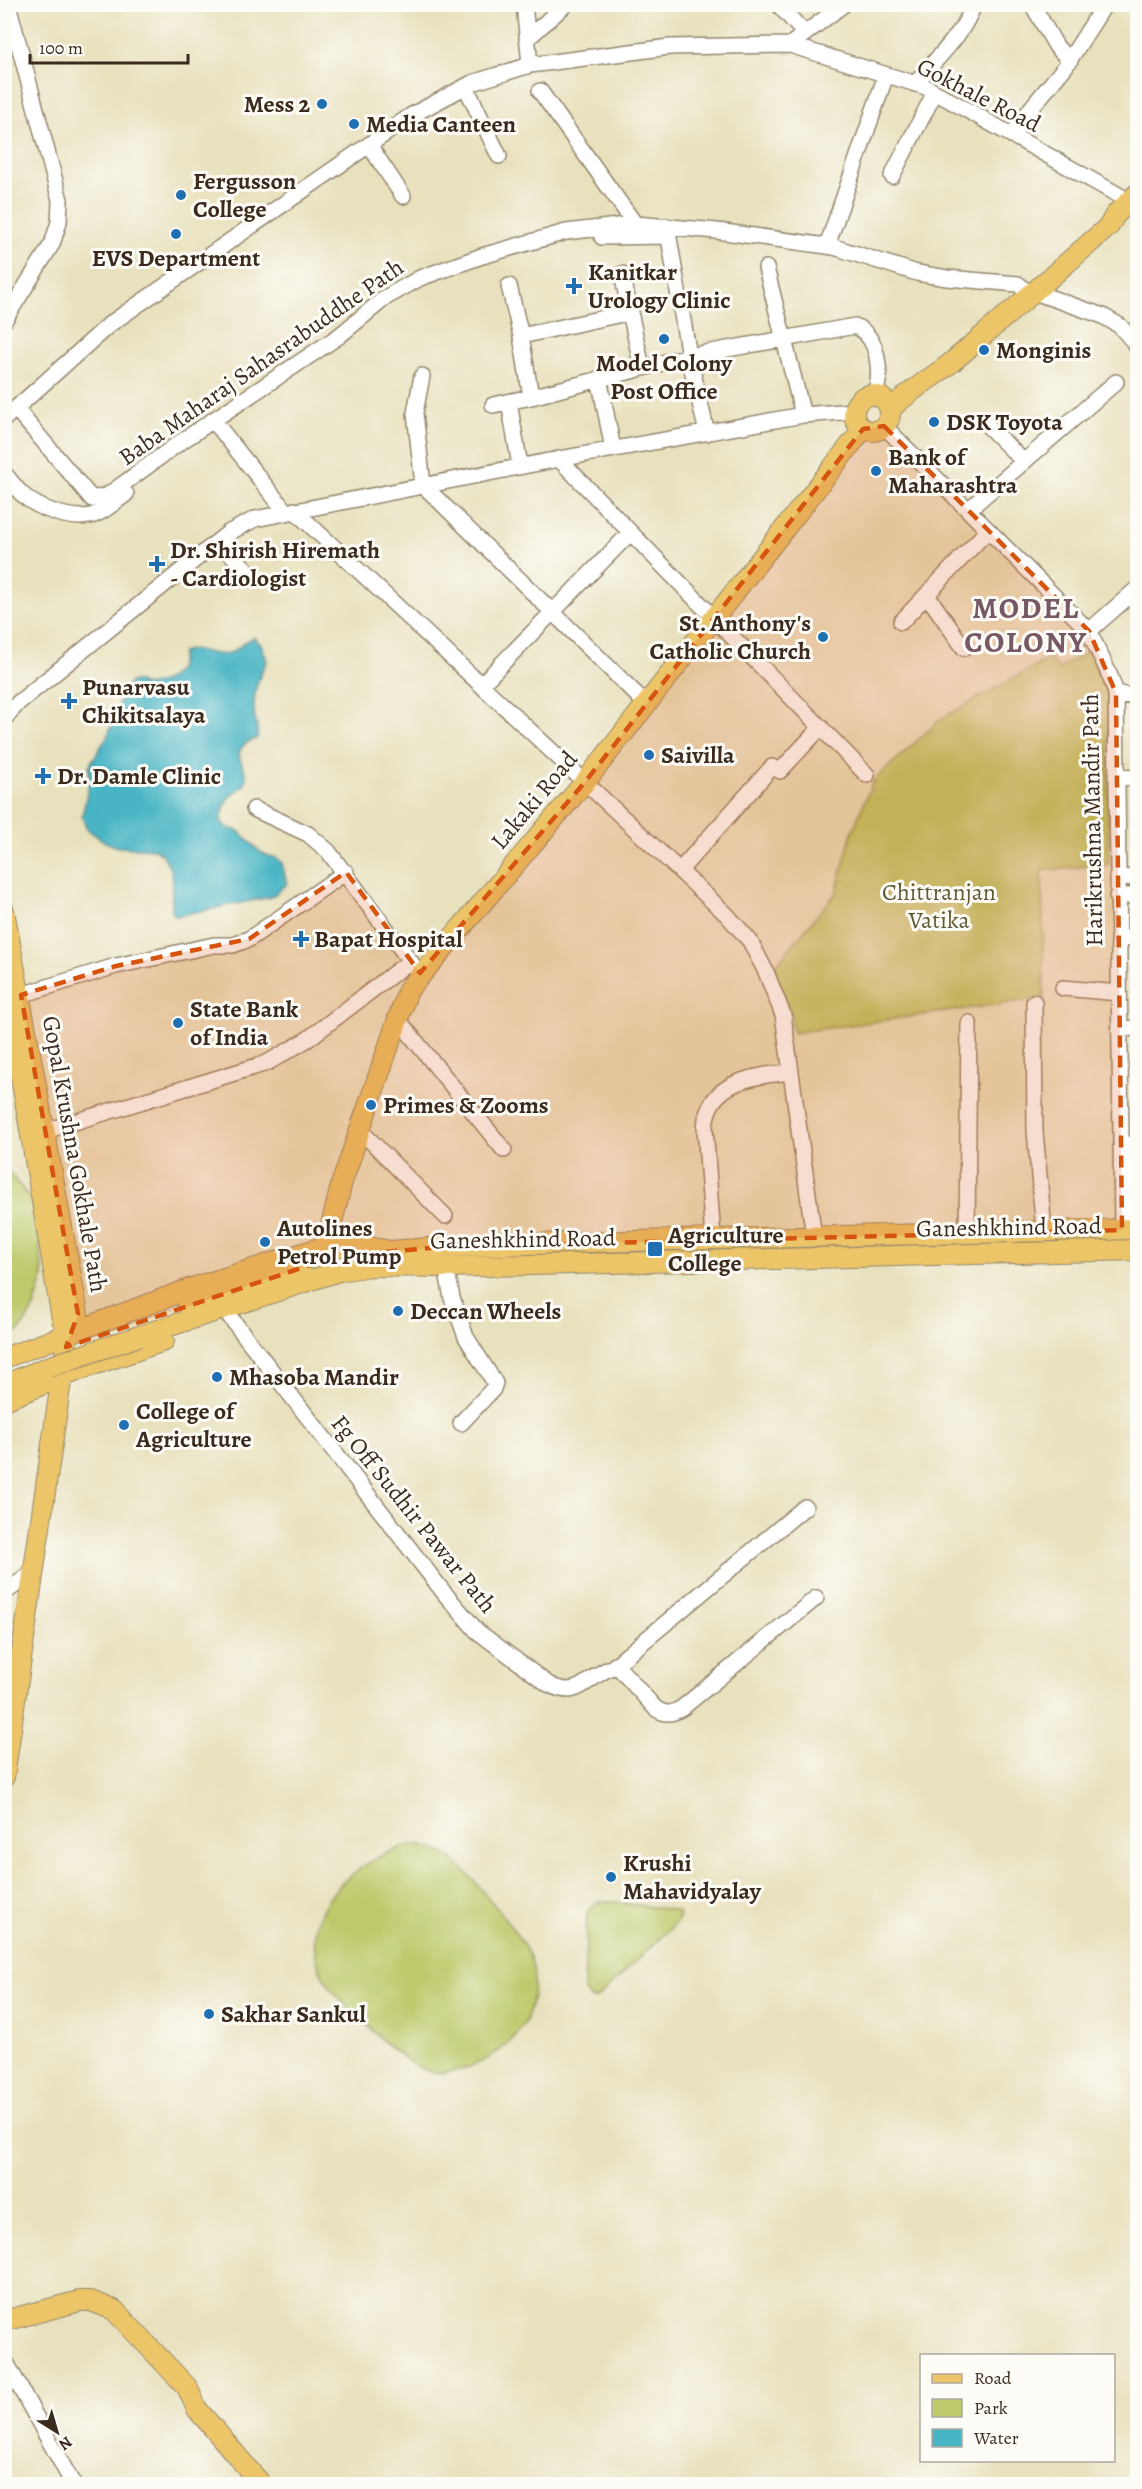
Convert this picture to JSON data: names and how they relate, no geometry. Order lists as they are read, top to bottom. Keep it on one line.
{"streets":{"main road":["Lakaki Road","Gopal Krushna Gokhale Path","Ganeshkhind Road"],"street":["Gokhale Road","Baba Maharaj Sahasrabuddhe Path","Harikrushna Mandir Path","Fg Off Sudhir Pawar Path"]},"crossings":[["Gokhale Road","Baba Maharaj Sahasrabuddhe Path"],["Lakaki Road","Ganeshkhind Road"],["Harikrushna Mandir Path","Ganeshkhind Road"],["Gopal Krushna Gokhale Path","Ganeshkhind Road"],["Ganeshkhind Road","Fg Off Sudhir Pawar Path"]],"districts":["MODEL COLONY"],"parks":["Chittranjan Vatika"],"places":{"other":["Mess 2","Media Canteen","Fergusson College","EVS Department","Model Colony Post Office","Monginis","DSK Toyota","Bank of Maharashtra","St. Anthony's Catholic Church","Saivilla","State Bank of India","Primes & Zooms","Autolines Petrol Pump","Deccan Wheels","Mhasoba Mandir","College of Agriculture","Krushi Mahavidyalay","Sakhar Sankul"],"health":["Kanitkar Urology Clinic","Dr. Shirish Hiremath - Cardiologist","Punarvasu Chikitsalaya","Dr. Damle Clinic","Bapat Hospital"],"transit":["Agriculture College"]},"legend":["Road","Park","Water"],"scale_bar":"100 m","north":"bottom right"}
